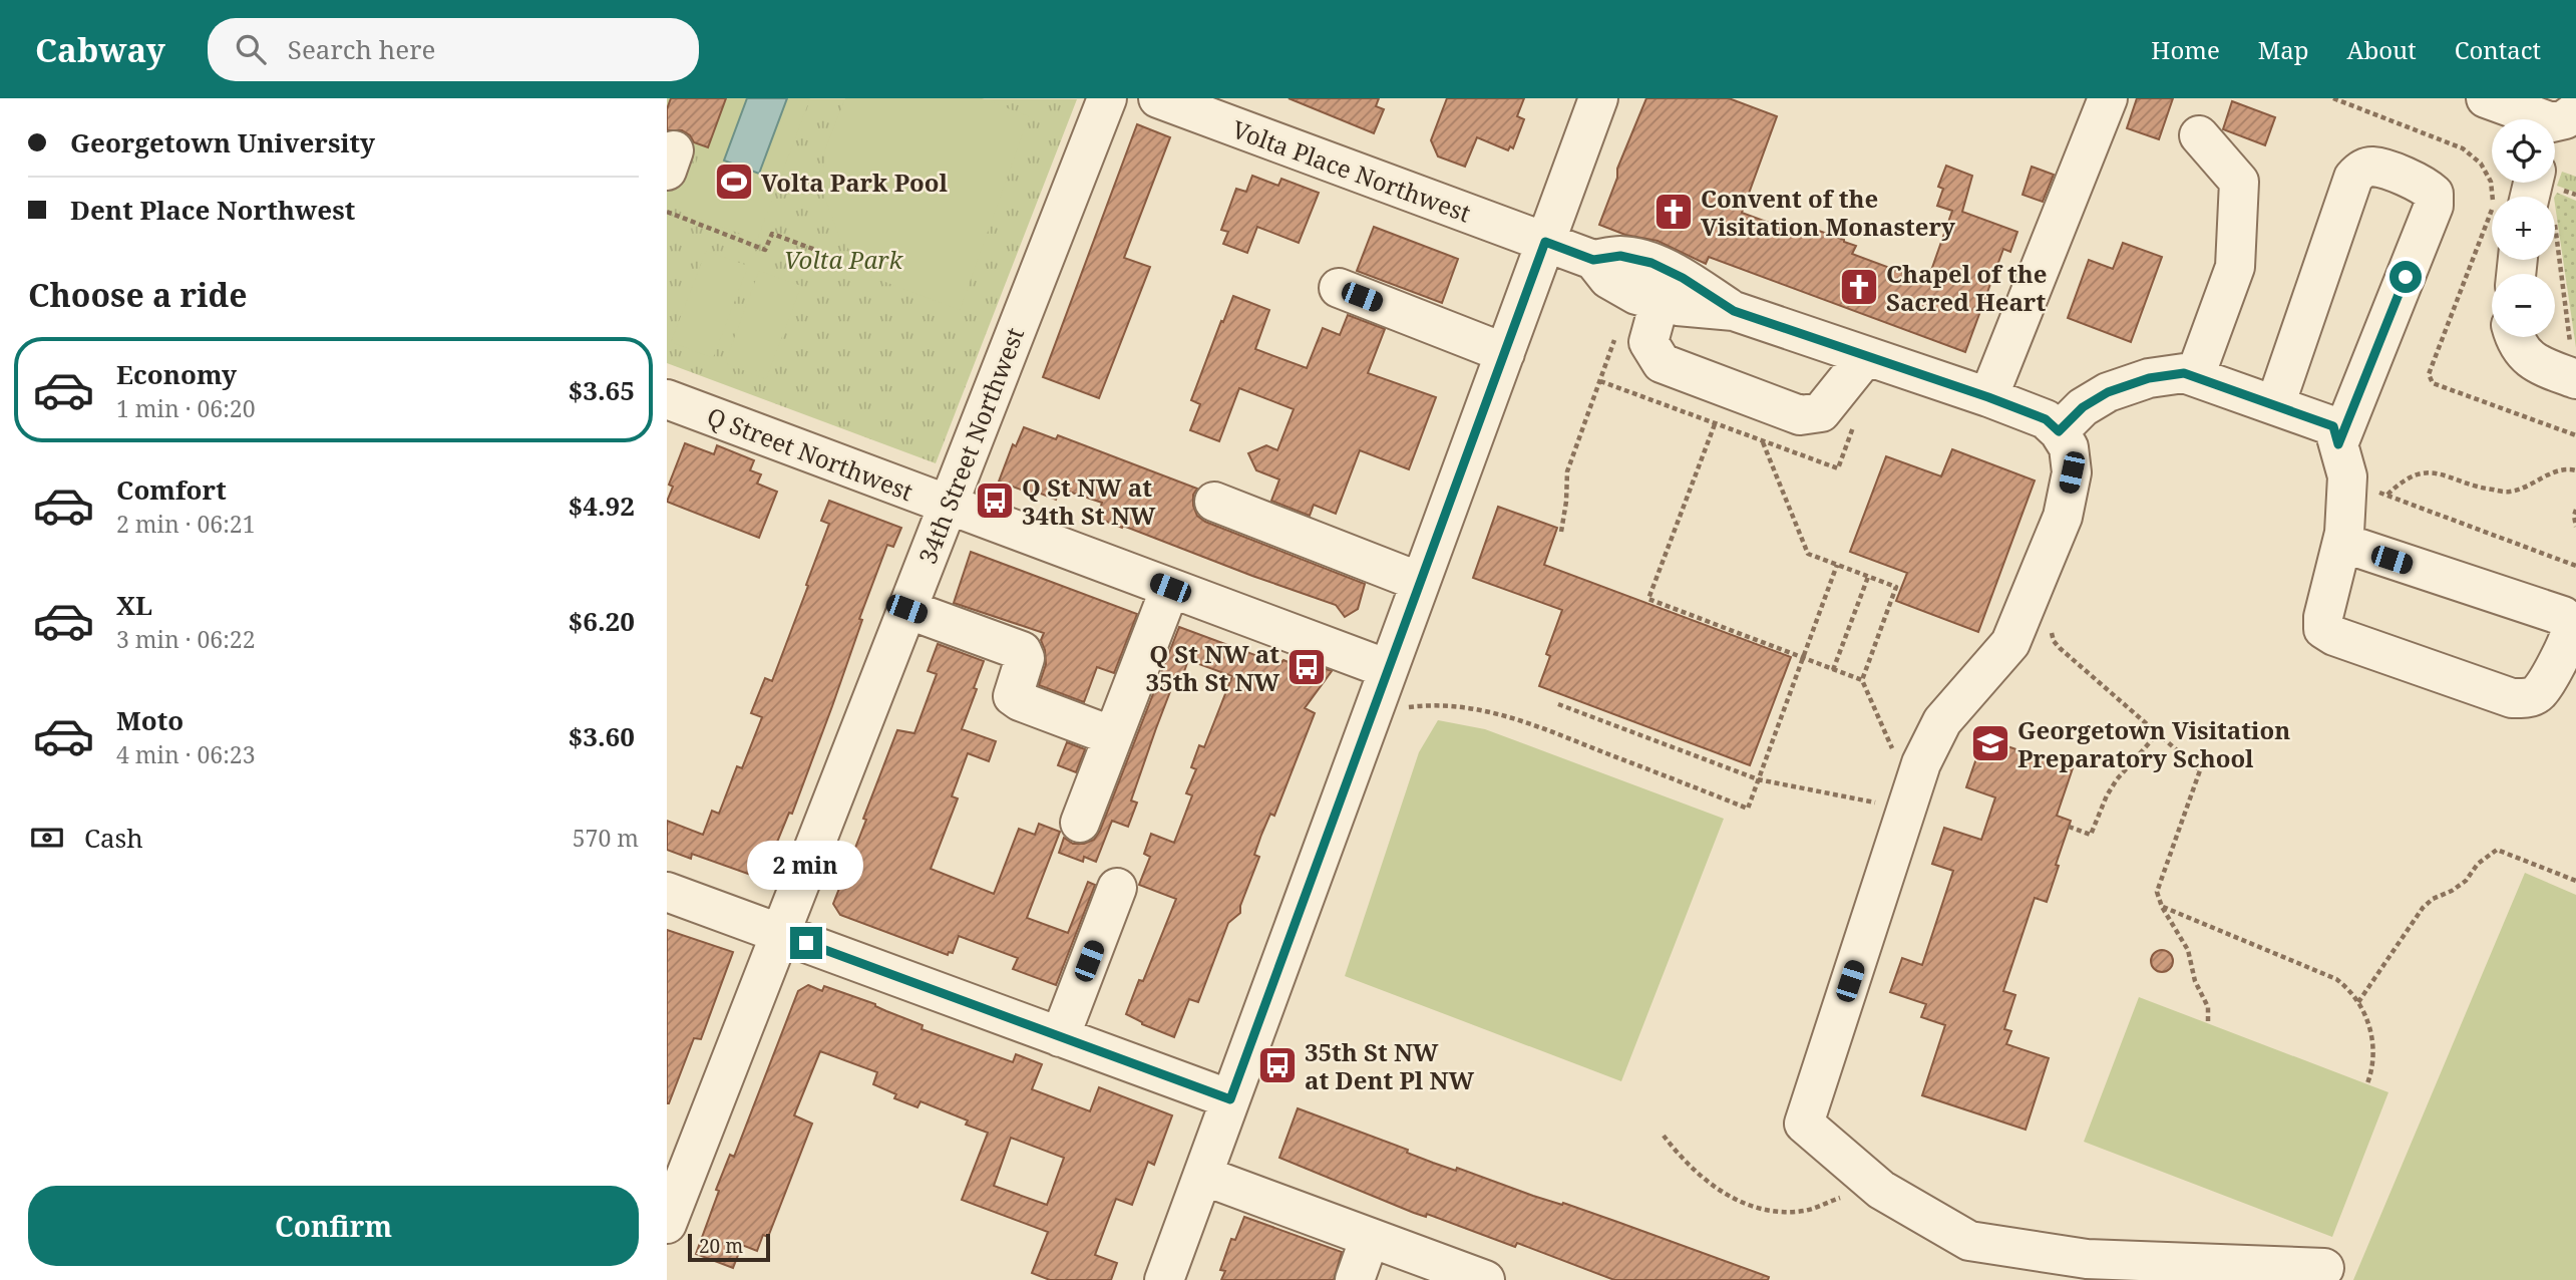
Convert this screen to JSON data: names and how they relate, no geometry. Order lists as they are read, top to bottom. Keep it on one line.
{"streets":{"street":["Volta Place Northwest","34th Street Northwest","Q Street Northwest"]},"crossings":[["34th Street Northwest","Q Street Northwest"]],"parks":["Volta Park"],"places":{"sports":["Volta Park Pool"],"church":["Convent of the Visitation Monastery","Chapel of the Sacred Heart"],"bus stop":["Q St NW at 34th St NW","Q St NW at 35th St NW","35th St NW at Dent Pl NW"],"school or university":["Georgetown Visitation Preparatory School"]},"scale_bar":"20 m","page":{"header":"Cabway","search":"Search here","nav":["Home","Map","About","Contact"],"banner":["Georgetown University","Dent Place Northwest"],"map_buttons":["+","−"],"heading":"Choose a ride","list":[{"name":"Economy","note":"1 min · 06:20","value":"$3.65"},{"name":"Comfort","note":"2 min · 06:21","value":"$4.92"},{"name":"XL","note":"3 min · 06:22","value":"$6.20"},{"name":"Moto","note":"4 min · 06:23","value":"$3.60"}],"pay":["Cash","570 m"],"bubble":"2 min","buttons":"Confirm","scale":"20 m"}}
